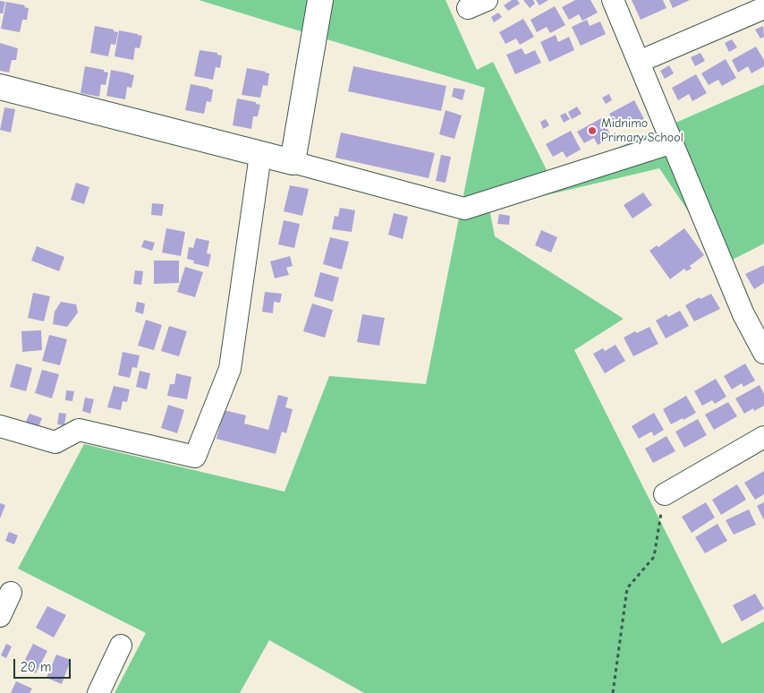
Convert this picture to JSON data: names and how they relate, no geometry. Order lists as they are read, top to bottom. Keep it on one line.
{"places":["Midnimo Primary School"],"scale_bar":"20 m"}
